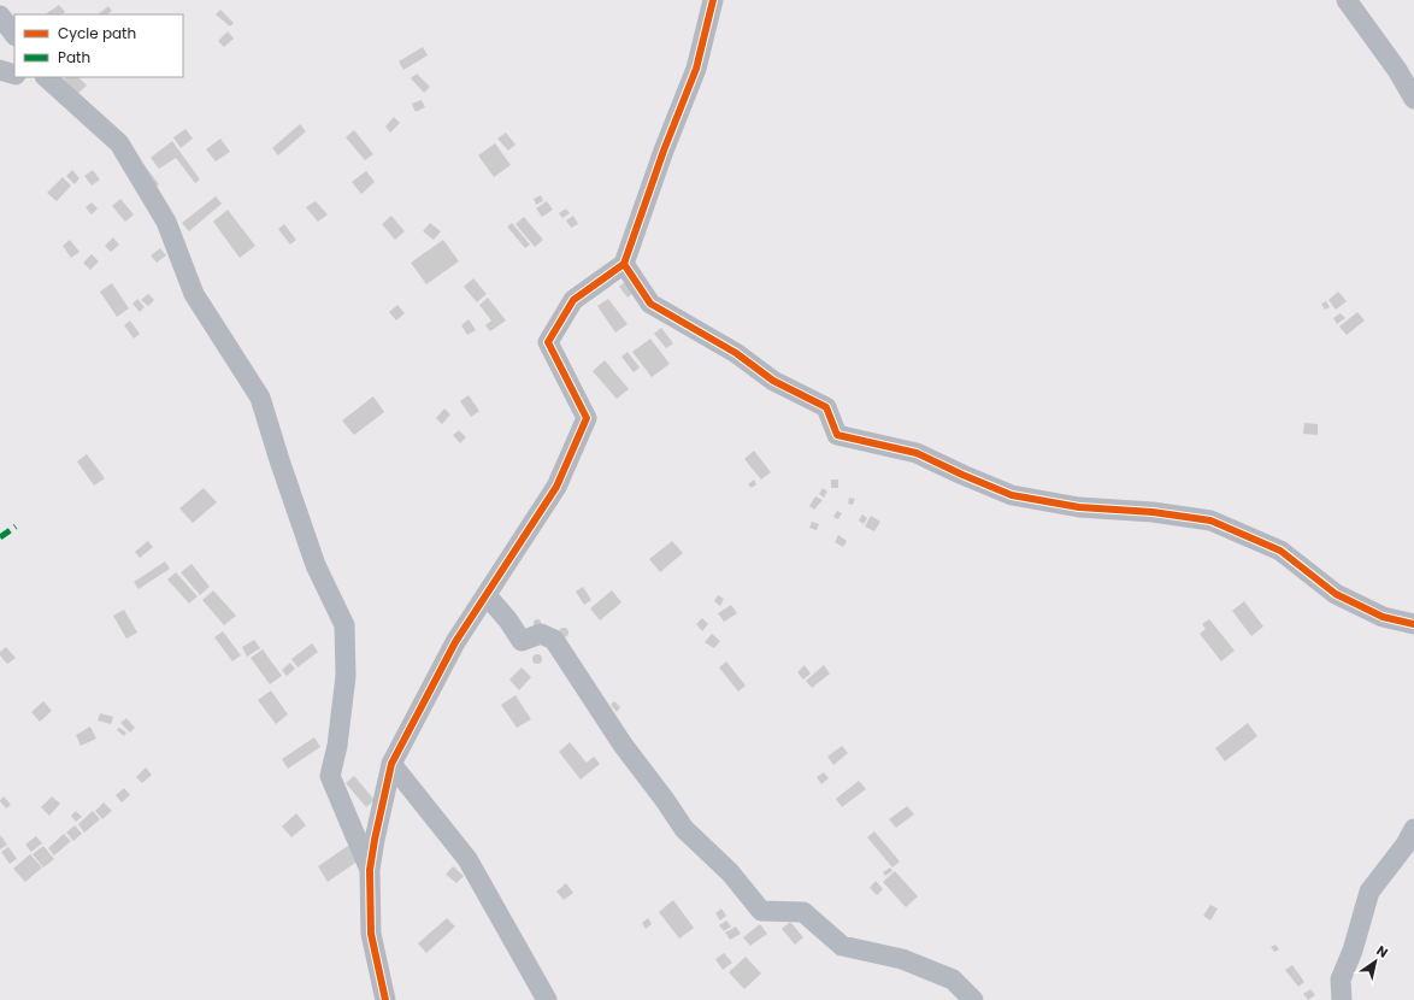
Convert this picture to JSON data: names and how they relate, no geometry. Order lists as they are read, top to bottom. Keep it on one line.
{"legend":["Cycle path","Path"],"north":"top right"}
